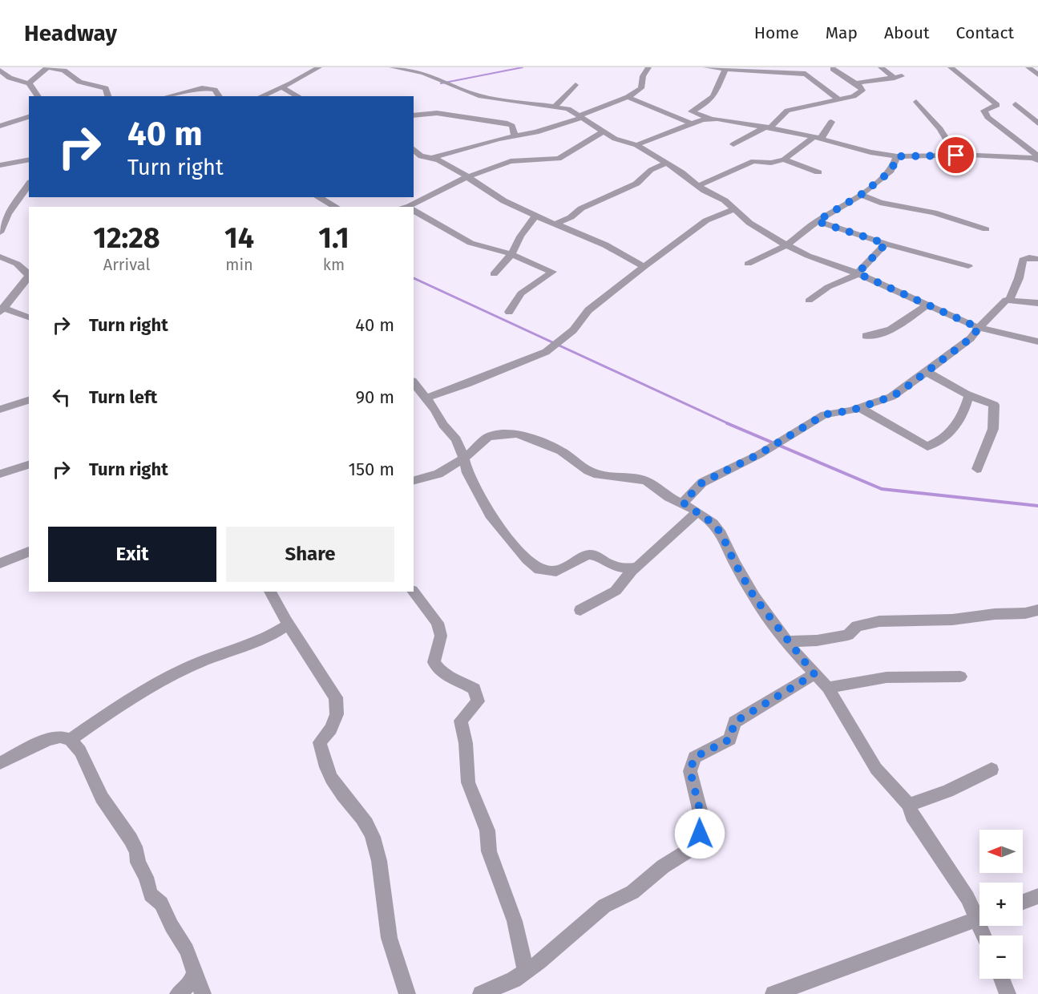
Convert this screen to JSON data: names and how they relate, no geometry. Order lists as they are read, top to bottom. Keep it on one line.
{"north":"left","page":{"header":"Headway","nav":["Home","Map","About","Contact"],"turn":["40 m","Turn right"],"eta":["12:28","Arrival","14","min","1.1","km"],"list":[{"name":"Turn right","value":"40 m"},{"name":"Turn left","value":"90 m"},{"name":"Turn right","value":"150 m"}],"buttons":["Exit","Share"],"map_buttons":["+","−"]}}
